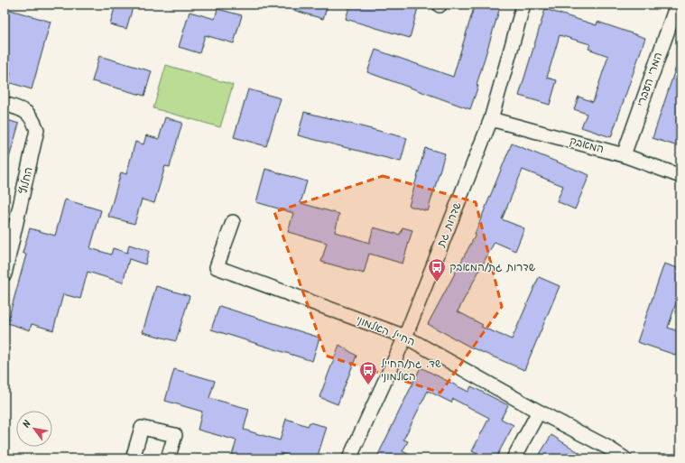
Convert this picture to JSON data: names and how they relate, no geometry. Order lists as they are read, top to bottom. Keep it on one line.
{"streets":{"street":["המרי העברי","המאבק","החלוץ","שדרות גת","החייל האלמוני"]},"crossings":[["המרי העברי","המאבק"],["המאבק","שדרות גת"],["שדרות גת","החייל האלמוני"]],"places":{"bus stop":["שדרות גת/המאבק","שד. גת/החייל האלמוני"]},"north":"top left"}
